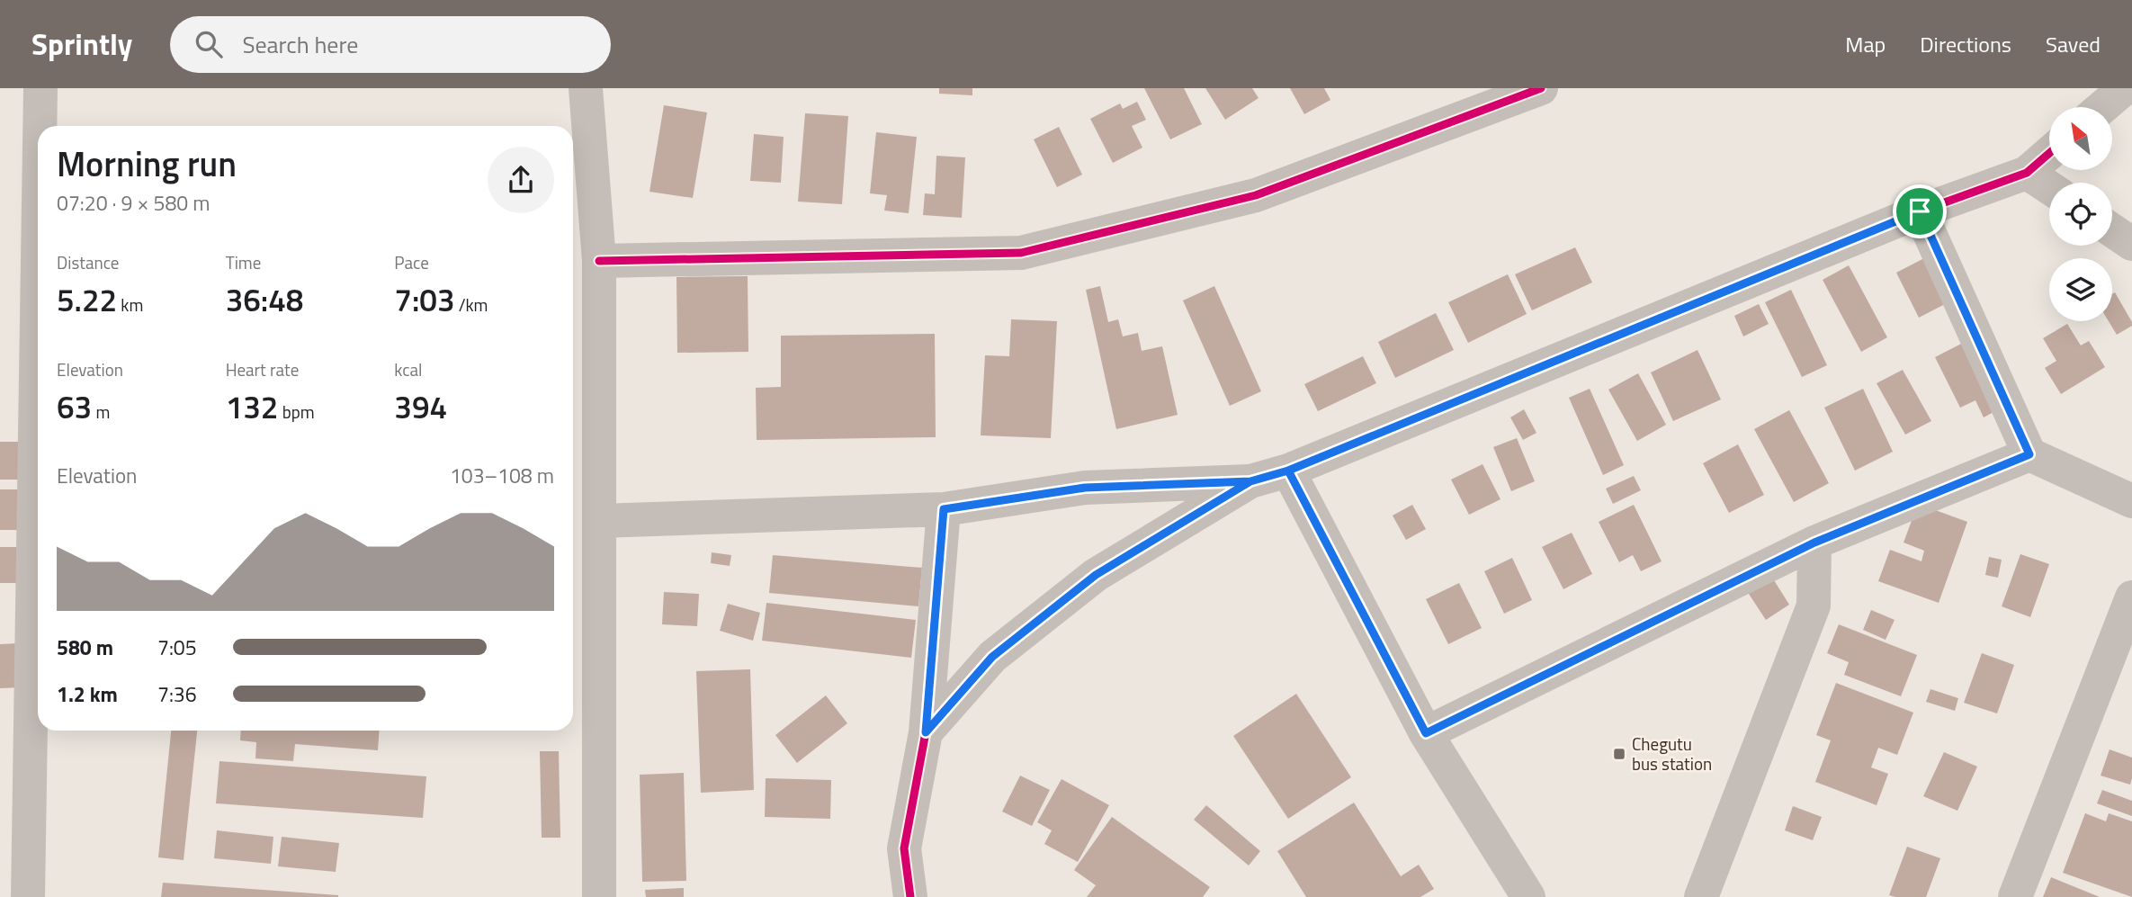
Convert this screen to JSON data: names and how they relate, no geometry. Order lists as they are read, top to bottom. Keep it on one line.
{"places":{"transit":["Chegutu bus station"]},"north":"top left","page":{"header":"Sprintly","search":"Search here","nav":["Map","Directions","Saved"],"heading":["Morning run","07:20 · 9 × 580 m"],"stats":[["Distance","5.22 km"],["Time","36:48"],["Pace","7:03 /km"],["Elevation","63 m"],["Heart rate","132 bpm"],["kcal","394"]],"chart":["Elevation","103–108 m"],"list":[{"name":"580 m","note":"7:05"},{"name":"1.2 km","note":"7:36"}]}}
